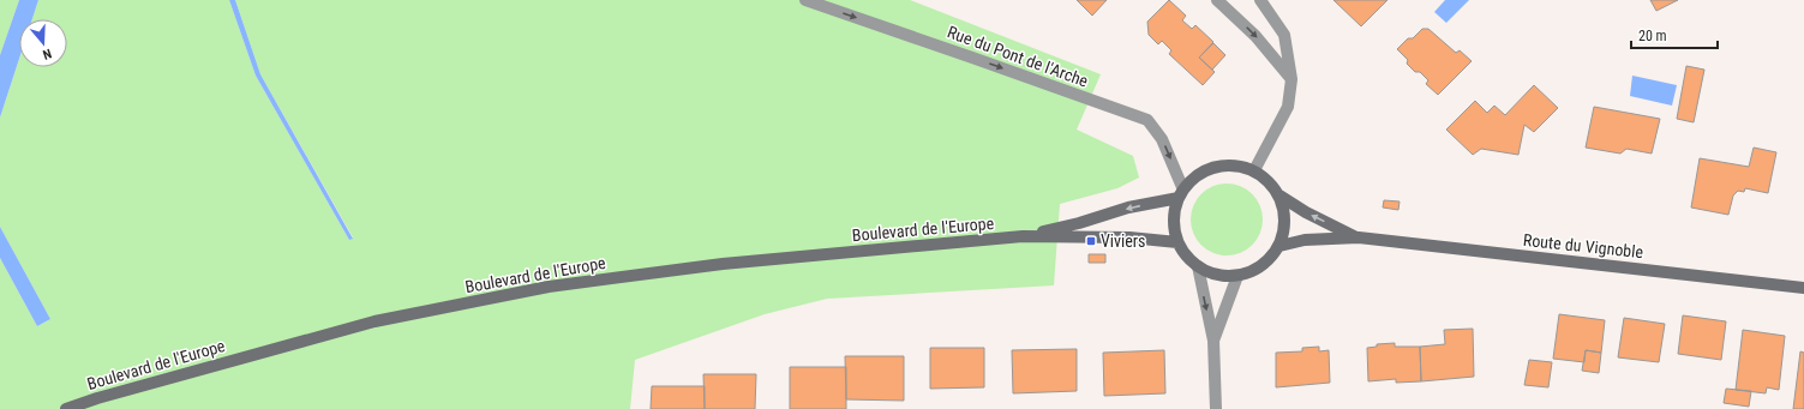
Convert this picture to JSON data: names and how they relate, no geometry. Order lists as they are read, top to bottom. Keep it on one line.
{"streets":{"street":["Rue du Pont de l'Arche","Boulevard de l'Europe","Route du Vignoble"]},"crossings":[["Rue du Pont de l'Arche","Boulevard de l'Europe"],["Rue du Pont de l'Arche","Route du Vignoble"],["Boulevard de l'Europe","Route du Vignoble"]],"one_way":["Rue du Pont de l'Arche"],"places":{"transit":["Viviers"]},"scale_bar":"20 m","north":"bottom"}
